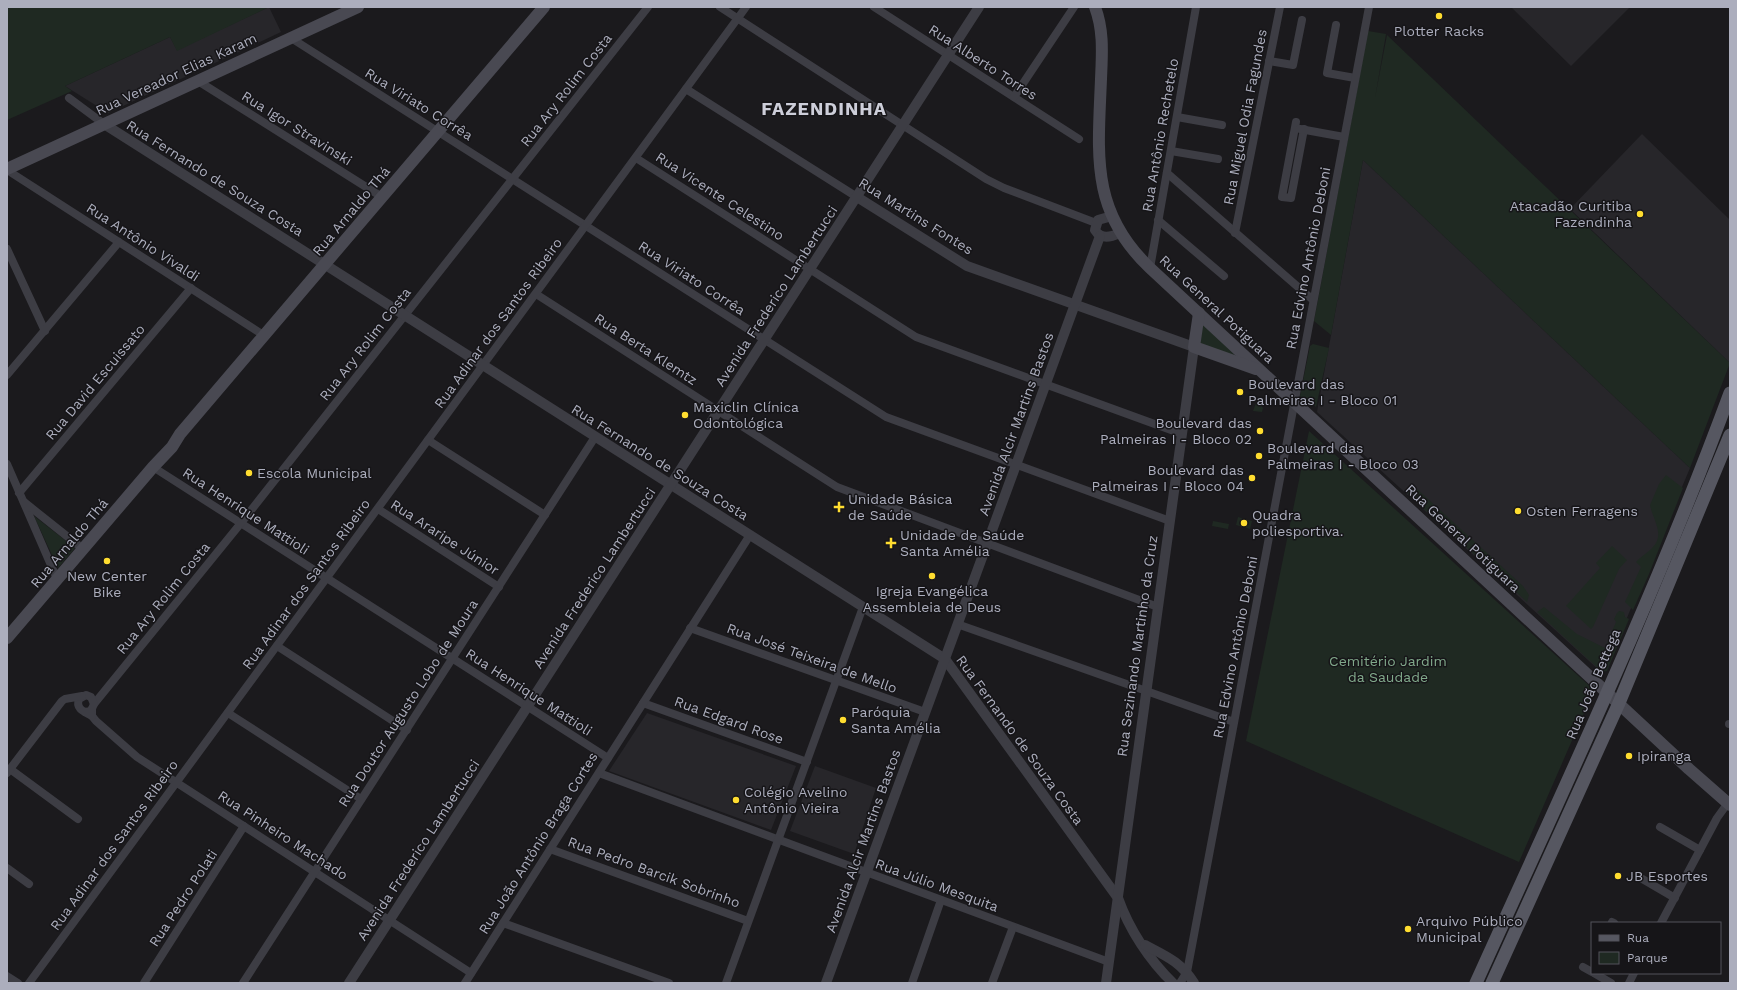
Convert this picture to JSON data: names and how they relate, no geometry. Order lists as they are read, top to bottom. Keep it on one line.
{"streets":{"main road":["Rua Vereador Elias Karam","Rua Arnaldo Thá","Rua Martins Fontes","Rua General Potiguara","Rua Sezinando Martinho da Cruz","Rua João Bettega"],"street":["Rua Alberto Torres","Rua Ary Rolim Costa","Rua Viriato Corrêa","Rua Miguel Odia Fagundes","Rua Igor Stravinski","Rua Antônio Rechetelo","Rua Fernando de Souza Costa","Rua Vicente Celestino","Rua Antônio Vivaldi","Rua Edvino Antônio Deboni","Avenida Frederico Lambertucci","Rua Adinar dos Santos Ribeiro","Rua Berta Klemtz","Rua David Escuissato","Avenida Alcir Martins Bastos","Rua Henrique Mattioli","Rua Araripe Júnior","Rua José Teixeira de Mello","Rua Doutor Augusto Lobo de Moura","Rua Edgard Rose","Rua Pinheiro Machado","Rua João Antônio Braga Cortes","Rua Pedro Barcik Sobrinho","Rua Júlio Mesquita","Rua Pedro Polati"]},"crossings":[["Rua Alberto Torres","Avenida Frederico Lambertucci"],["Rua Vereador Elias Karam","Rua Viriato Corrêa"],["Rua Vereador Elias Karam","Rua Igor Stravinski"],["Rua Vereador Elias Karam","Rua Fernando de Souza Costa"],["Rua Vereador Elias Karam","Rua Antônio Vivaldi"],["Rua Ary Rolim Costa","Rua Viriato Corrêa"],["Rua Ary Rolim Costa","Rua Fernando de Souza Costa"],["Rua Ary Rolim Costa","Rua Henrique Mattioli"],["Rua Ary Rolim Costa","Rua Pinheiro Machado"],["Rua Viriato Corrêa","Rua Arnaldo Thá"],["Rua Viriato Corrêa","Avenida Frederico Lambertucci"],["Rua Viriato Corrêa","Rua Adinar dos Santos Ribeiro"],["Rua Viriato Corrêa","Avenida Alcir Martins Bastos"],["Rua Viriato Corrêa","Rua Sezinando Martinho da Cruz"],["Rua Igor Stravinski","Rua Arnaldo Thá"],["Rua Antônio Rechetelo","Rua General Potiguara"],["Rua Fernando de Souza Costa","Rua Arnaldo Thá"],["Rua Fernando de Souza Costa","Rua Edvino Antônio Deboni"],["Rua Fernando de Souza Costa","Avenida Frederico Lambertucci"],["Rua Fernando de Souza Costa","Rua Adinar dos Santos Ribeiro"],["Rua Fernando de Souza Costa","Avenida Alcir Martins Bastos"],["Rua Fernando de Souza Costa","Rua Sezinando Martinho da Cruz"],["Rua Fernando de Souza Costa","Rua Doutor Augusto Lobo de Moura"],["Rua Fernando de Souza Costa","Rua João Antônio Braga Cortes"],["Rua Vicente Celestino","Avenida Frederico Lambertucci"],["Rua Vicente Celestino","Rua Adinar dos Santos Ribeiro"],["Rua Vicente Celestino","Avenida Alcir Martins Bastos"],["Rua Vicente Celestino","Rua Sezinando Martinho da Cruz"],["Rua Arnaldo Thá","Rua Antônio Vivaldi"],["Rua Arnaldo Thá","Rua Henrique Mattioli"],["Rua Martins Fontes","Avenida Frederico Lambertucci"],["Rua Martins Fontes","Rua General Potiguara"],["Rua Martins Fontes","Rua Adinar dos Santos Ribeiro"],["Rua Martins Fontes","Avenida Alcir Martins Bastos"],["Rua Martins Fontes","Rua Sezinando Martinho da Cruz"],["Rua Antônio Vivaldi","Rua David Escuissato"],["Rua Edvino Antônio Deboni","Rua General Potiguara"],["Avenida Frederico Lambertucci","Rua Berta Klemtz"],["Avenida Frederico Lambertucci","Rua Henrique Mattioli"],["Avenida Frederico Lambertucci","Rua Pinheiro Machado"],["Rua General Potiguara","Avenida Alcir Martins Bastos"],["Rua General Potiguara","Rua Sezinando Martinho da Cruz"],["Rua General Potiguara","Rua João Bettega"],["Rua Adinar dos Santos Ribeiro","Rua Berta Klemtz"],["Rua Adinar dos Santos Ribeiro","Rua Henrique Mattioli"],["Rua Adinar dos Santos Ribeiro","Rua Araripe Júnior"],["Rua Adinar dos Santos Ribeiro","Rua Pinheiro Machado"],["Rua Berta Klemtz","Avenida Alcir Martins Bastos"],["Rua Berta Klemtz","Rua Sezinando Martinho da Cruz"],["Avenida Alcir Martins Bastos","Rua José Teixeira de Mello"],["Avenida Alcir Martins Bastos","Rua Júlio Mesquita"],["Rua Henrique Mattioli","Rua Doutor Augusto Lobo de Moura"],["Rua Henrique Mattioli","Rua João Antônio Braga Cortes"],["Rua Araripe Júnior","Rua Doutor Augusto Lobo de Moura"],["Rua Sezinando Martinho da Cruz","Rua Júlio Mesquita"],["Rua José Teixeira de Mello","Rua João Antônio Braga Cortes"],["Rua Doutor Augusto Lobo de Moura","Rua Pinheiro Machado"],["Rua Edgard Rose","Rua João Antônio Braga Cortes"],["Rua Pinheiro Machado","Rua João Antônio Braga Cortes"],["Rua Pinheiro Machado","Rua Pedro Polati"],["Rua João Antônio Braga Cortes","Rua Pedro Barcik Sobrinho"],["Rua João Antônio Braga Cortes","Rua Júlio Mesquita"]],"districts":["FAZENDINHA"],"parks":["Cemitério Jardim da Saudade"],"places":{"other":["Plotter Racks","Atacadão Curitiba Fazendinha","Boulevard das Palmeiras I - Bloco 01","Maxiclin Clínica Odontológica","Boulevard das Palmeiras I - Bloco 02","Boulevard das Palmeiras I - Bloco 03","Escola Municipal","Boulevard das Palmeiras I - Bloco 04","Osten Ferragens","Quadra poliesportiva.","New Center Bike","Igreja Evangélica Assembleia de Deus","Paróquia Santa Amélia","Ipiranga","Colégio Avelino Antônio Vieira","JB Esportes","Arquivo Público Municipal"],"health":["Unidade Básica de Saúde","Unidade de Saúde Santa Amélia"]},"legend":["Rua","Parque"]}
